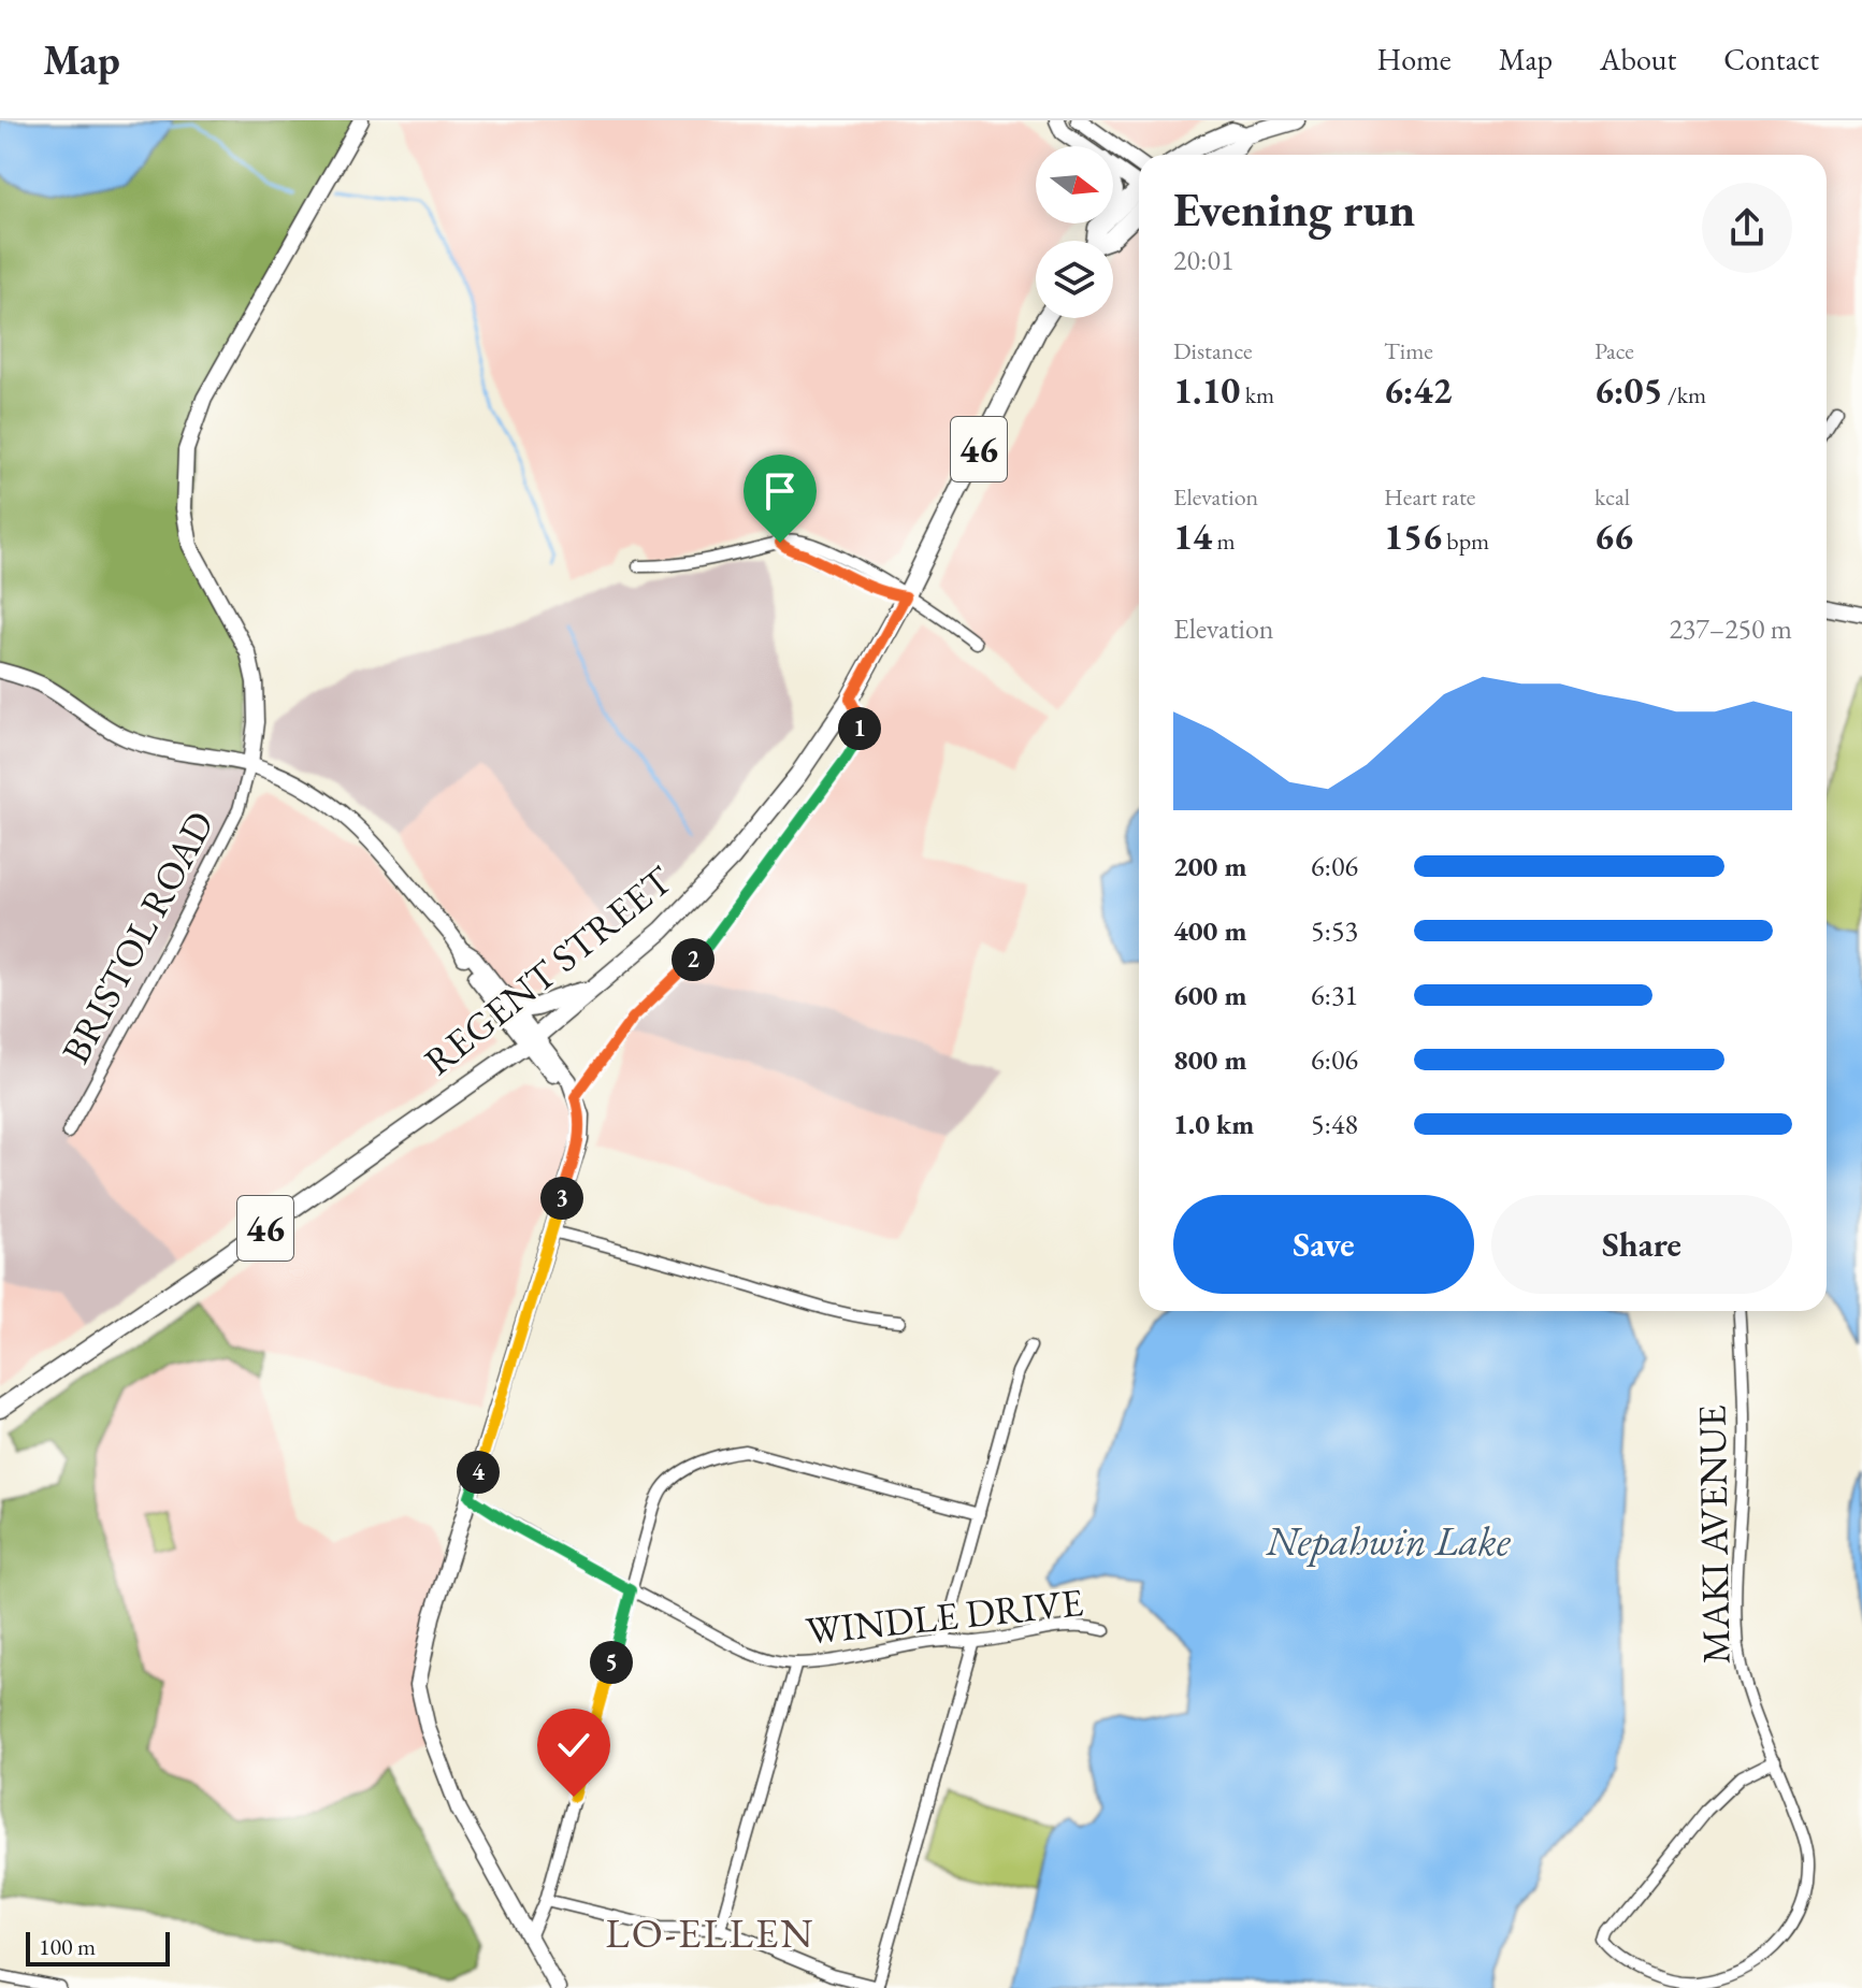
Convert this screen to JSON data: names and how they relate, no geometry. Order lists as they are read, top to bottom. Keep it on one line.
{"streets":{"main road":["46","REGENT STREET"],"street":["BRISTOL ROAD","MAKI AVENUE","WINDLE DRIVE"]},"districts":["LO-ELLEN"],"water":["Nepahwin Lake"],"scale_bar":"100 m","north":"right","page":{"header":"Map","nav":["Home","Map","About","Contact"],"heading":["Evening run","20:01"],"stats":[["Distance","1.10 km"],["Time","6:42"],["Pace","6:05 /km"],["Elevation","14 m"],["Heart rate","156 bpm"],["kcal","66"]],"chart":["Elevation","237–250 m"],"pins":["1","2","3","4","5"],"list":[{"name":"200 m","note":"6:06"},{"name":"400 m","note":"5:53"},{"name":"600 m","note":"6:31"},{"name":"800 m","note":"6:06"},{"name":"1.0 km","note":"5:48"}],"buttons":["Save","Share"],"scale":"100 m"}}
